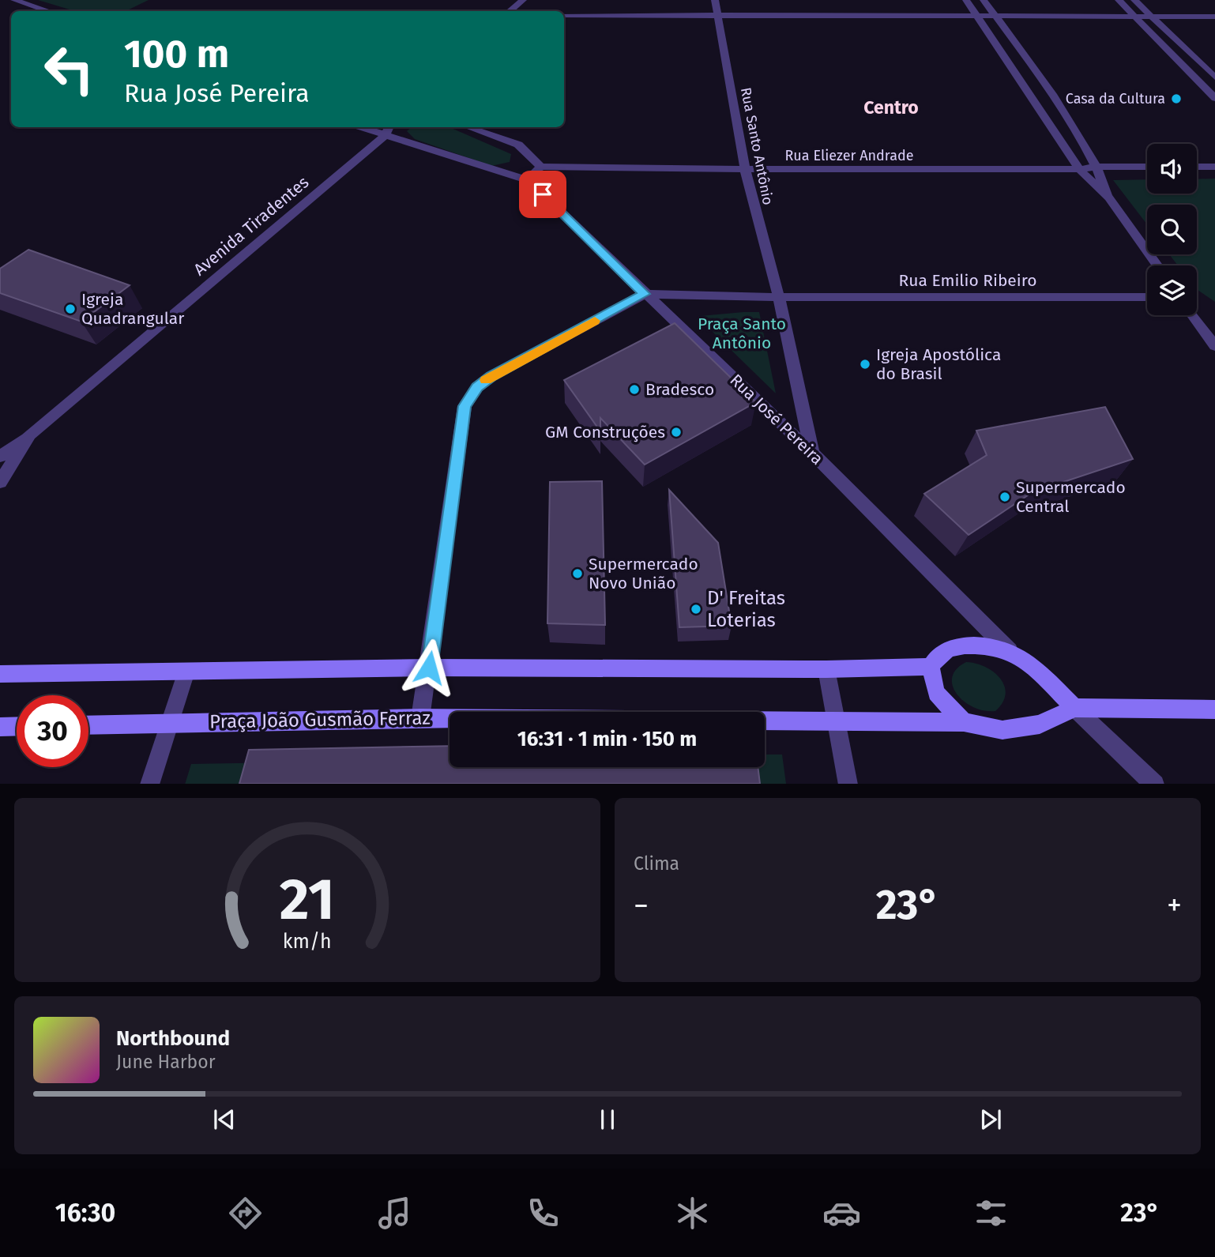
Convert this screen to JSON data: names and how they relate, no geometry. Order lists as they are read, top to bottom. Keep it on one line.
{"streets":{"street":["Rua Santo Antônio","Rua Eliezer Andrade","Avenida Tiradentes","Rua Emilio Ribeiro","Rua José Pereira","Praça João Gusmão Ferraz"]},"crossings":[["Rua Santo Antônio","Rua Eliezer Andrade"],["Rua Santo Antônio","Rua Emilio Ribeiro"],["Rua Santo Antônio","Rua José Pereira"],["Avenida Tiradentes","Rua José Pereira"],["Rua Emilio Ribeiro","Rua José Pereira"]],"districts":["Centro"],"parks":["Praça Santo Antônio"],"places":["Casa da Cultura","Igreja Quadrangular","Igreja Apostólica do Brasil","Bradesco","GM Construções","Supermercado Central","Supermercado Novo União","D' Freitas Loterias"],"page":{"turn":["100 m","Rua José Pereira"],"limit":"30","trip":"16:31 · 1 min · 150 m","tile":"Clima","heat":["−","23°","+"],"song":["Northbound","June Harbor"],"tabs":["16:30","23°"],"gauge":["21","km/h"]}}
